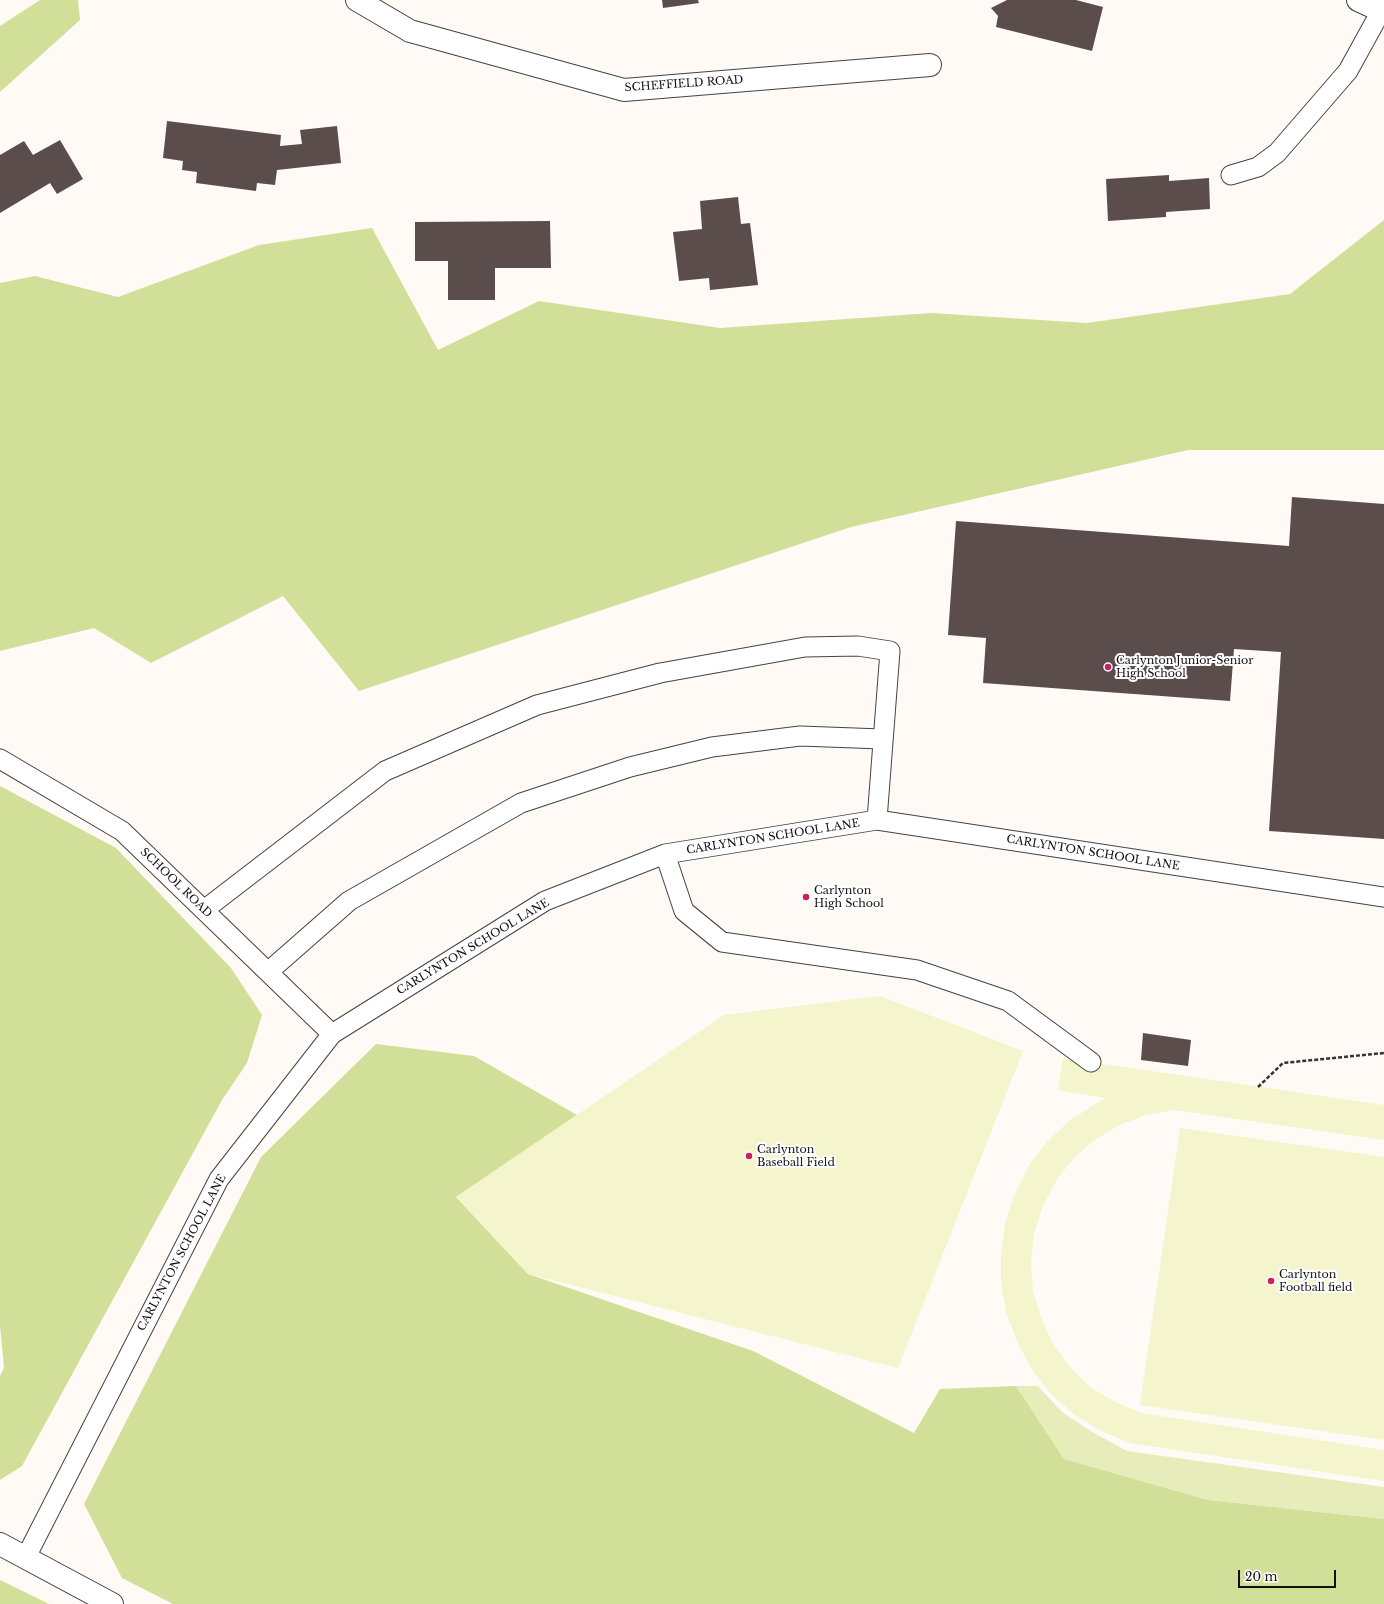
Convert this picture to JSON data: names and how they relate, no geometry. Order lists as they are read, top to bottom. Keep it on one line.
{"streets":{"street":["SCHEFFIELD ROAD"],"lane":["CARLYNTON SCHOOL LANE","SCHOOL ROAD"]},"crossings":[["CARLYNTON SCHOOL LANE","SCHOOL ROAD"]],"places":["Carlynton Junior-Senior High School","Carlynton High School","Carlynton Baseball Field","Carlynton Football field"],"scale_bar":"20 m"}
